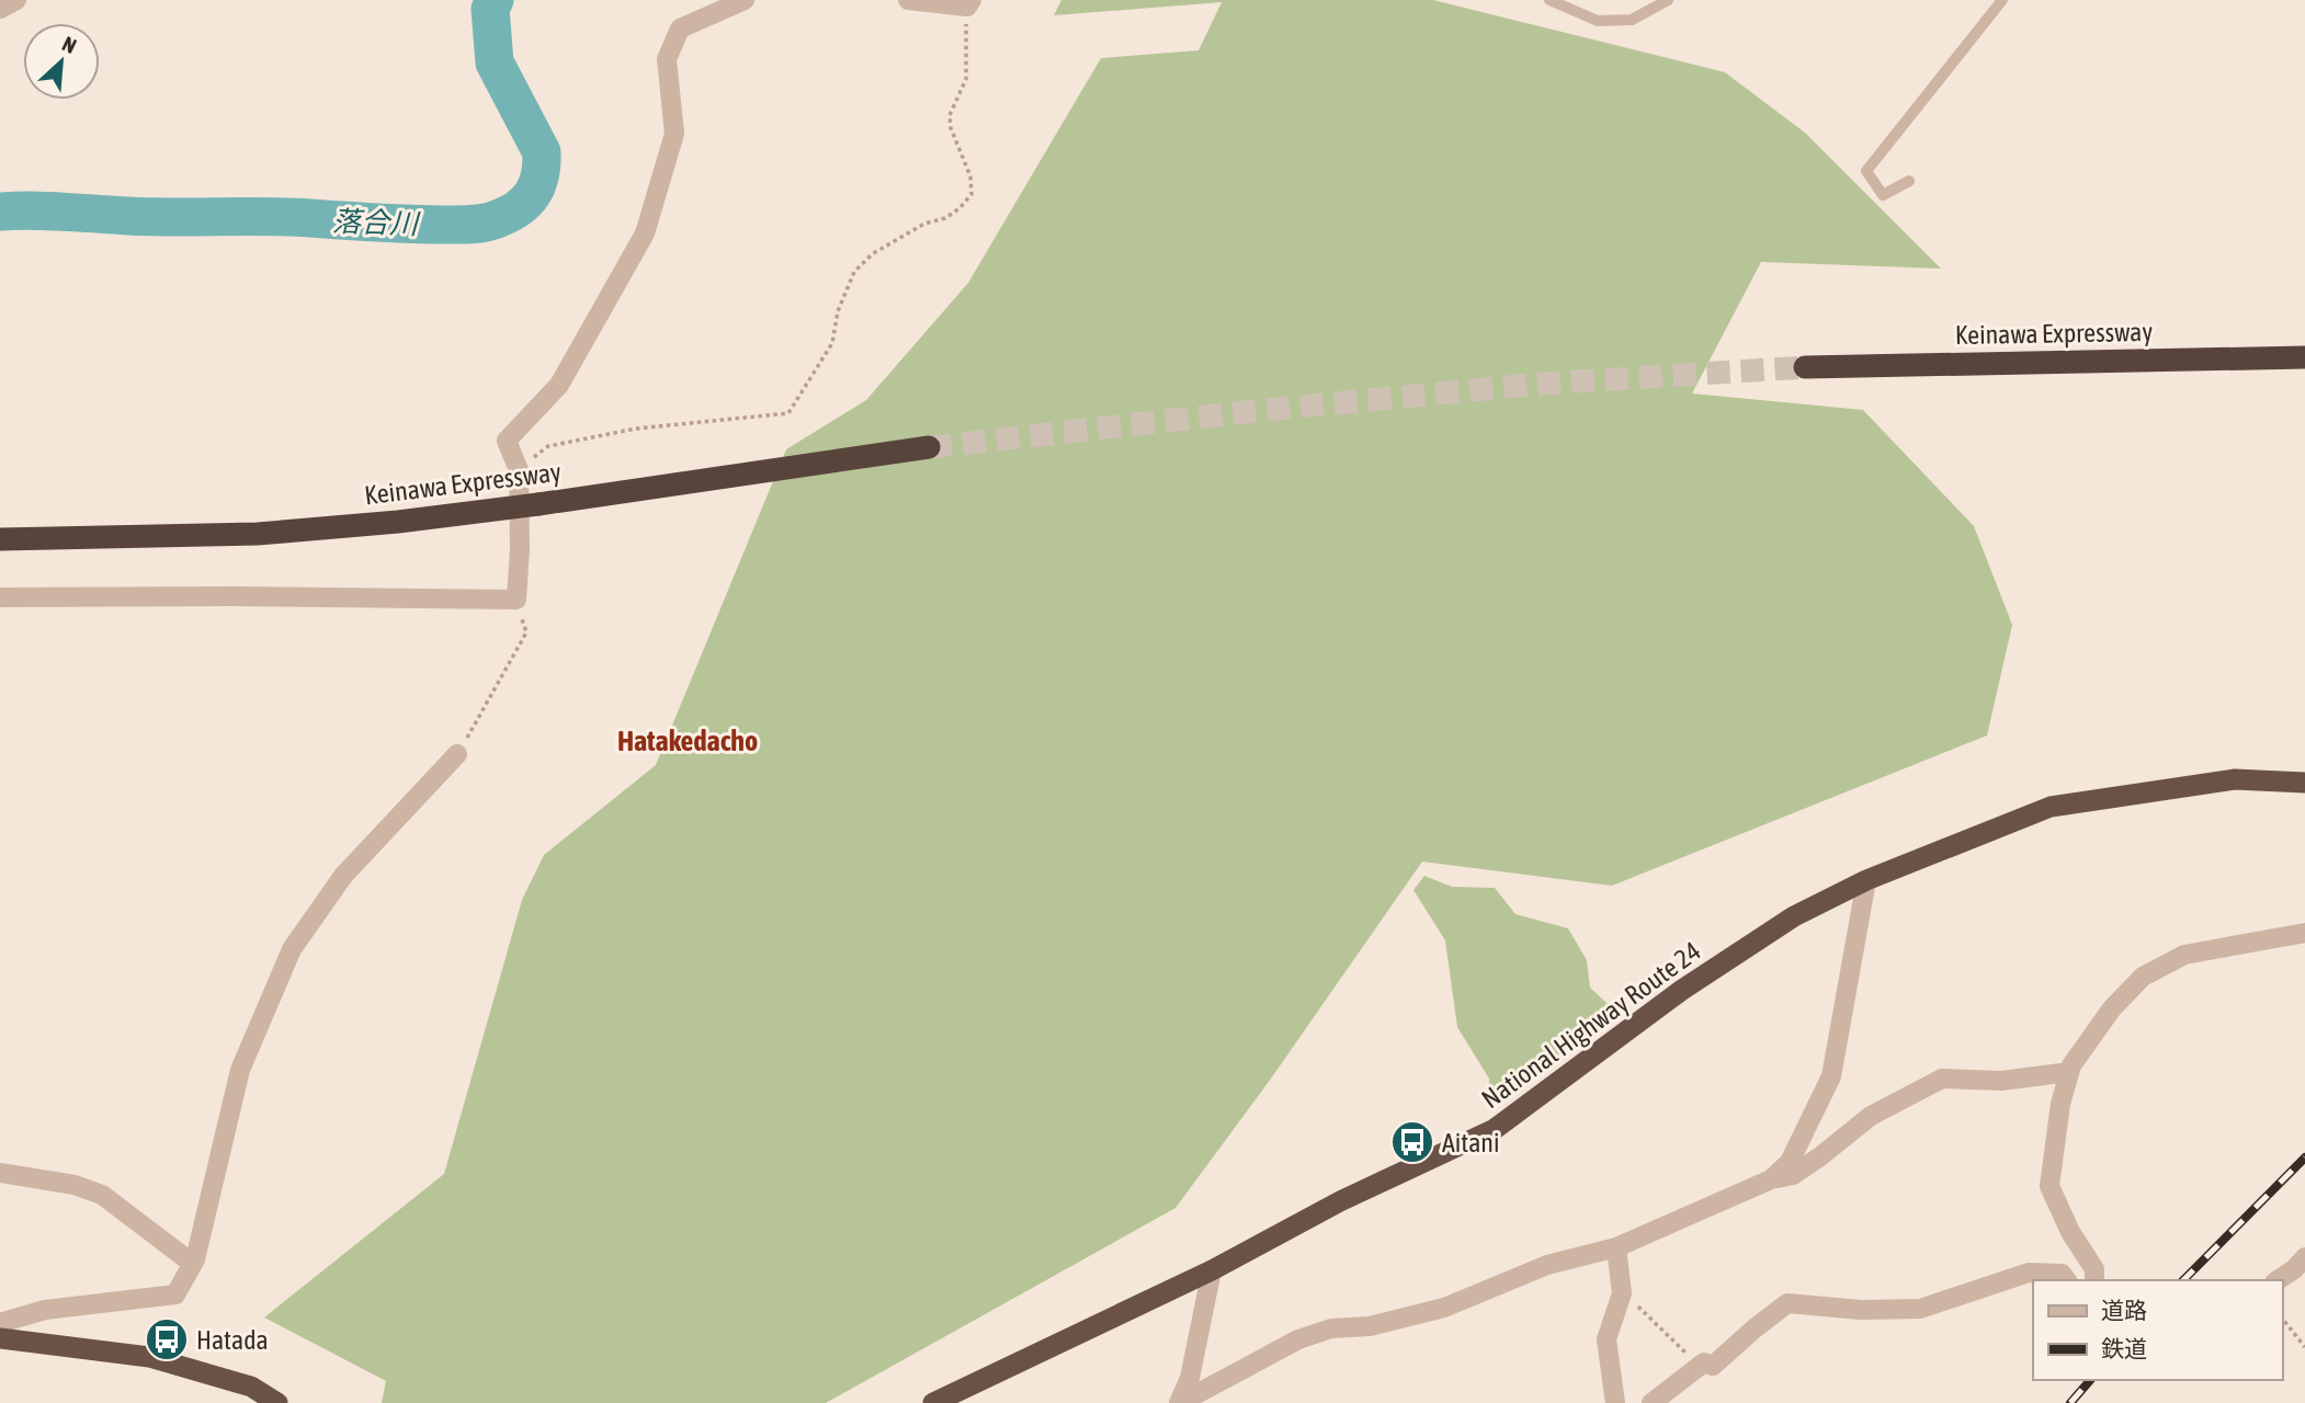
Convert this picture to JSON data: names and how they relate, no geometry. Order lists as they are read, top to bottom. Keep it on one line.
{"streets":{"highway":["Keinawa Expressway","National Highway Route 24"]},"districts":["Hatakedacho"],"water":["落合川"],"places":{"bus stop":["Aitani","Hatada"]},"legend":["道路","鉄道"],"north":"top right"}
